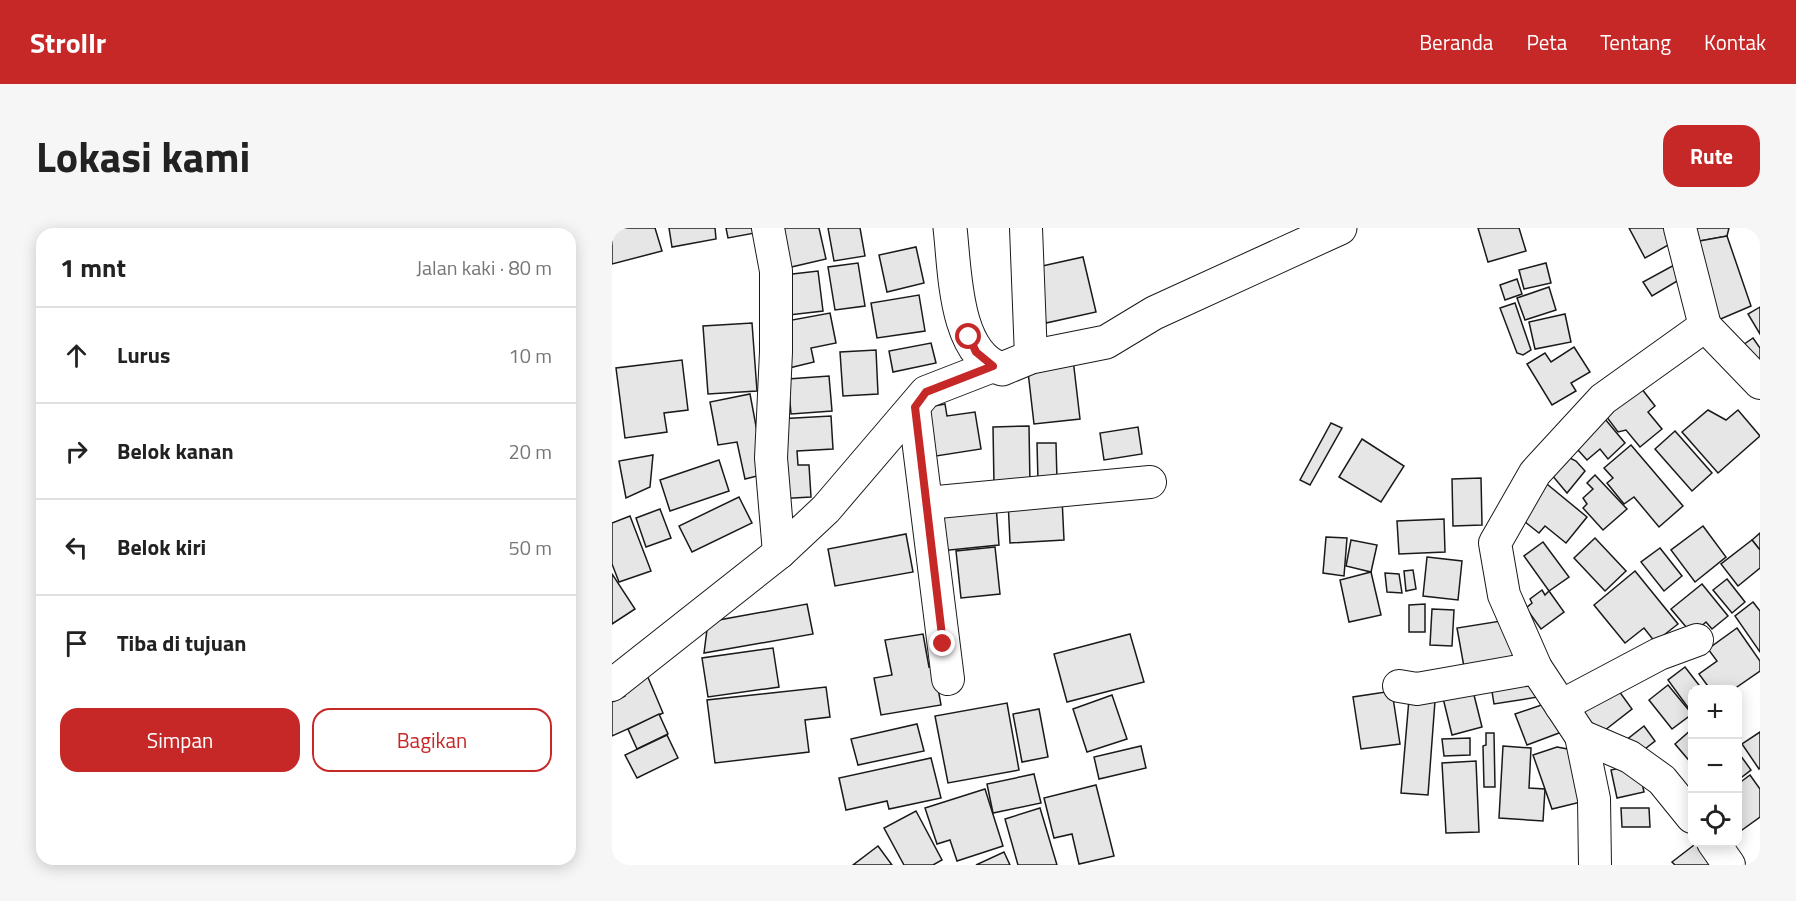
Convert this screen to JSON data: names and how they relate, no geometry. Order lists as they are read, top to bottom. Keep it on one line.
{"page":{"header":"Strollr","nav":["Beranda","Peta","Tentang","Kontak"],"title":"Lokasi kami","buttons":["Rute",["Simpan","Bagikan"]],"heading":["1 mnt","Jalan kaki · 80 m"],"list":[["Lurus","10 m"],["Belok kanan","20 m"],["Belok kiri","50 m"],"Tiba di tujuan"],"map_buttons":["+","−"]}}
